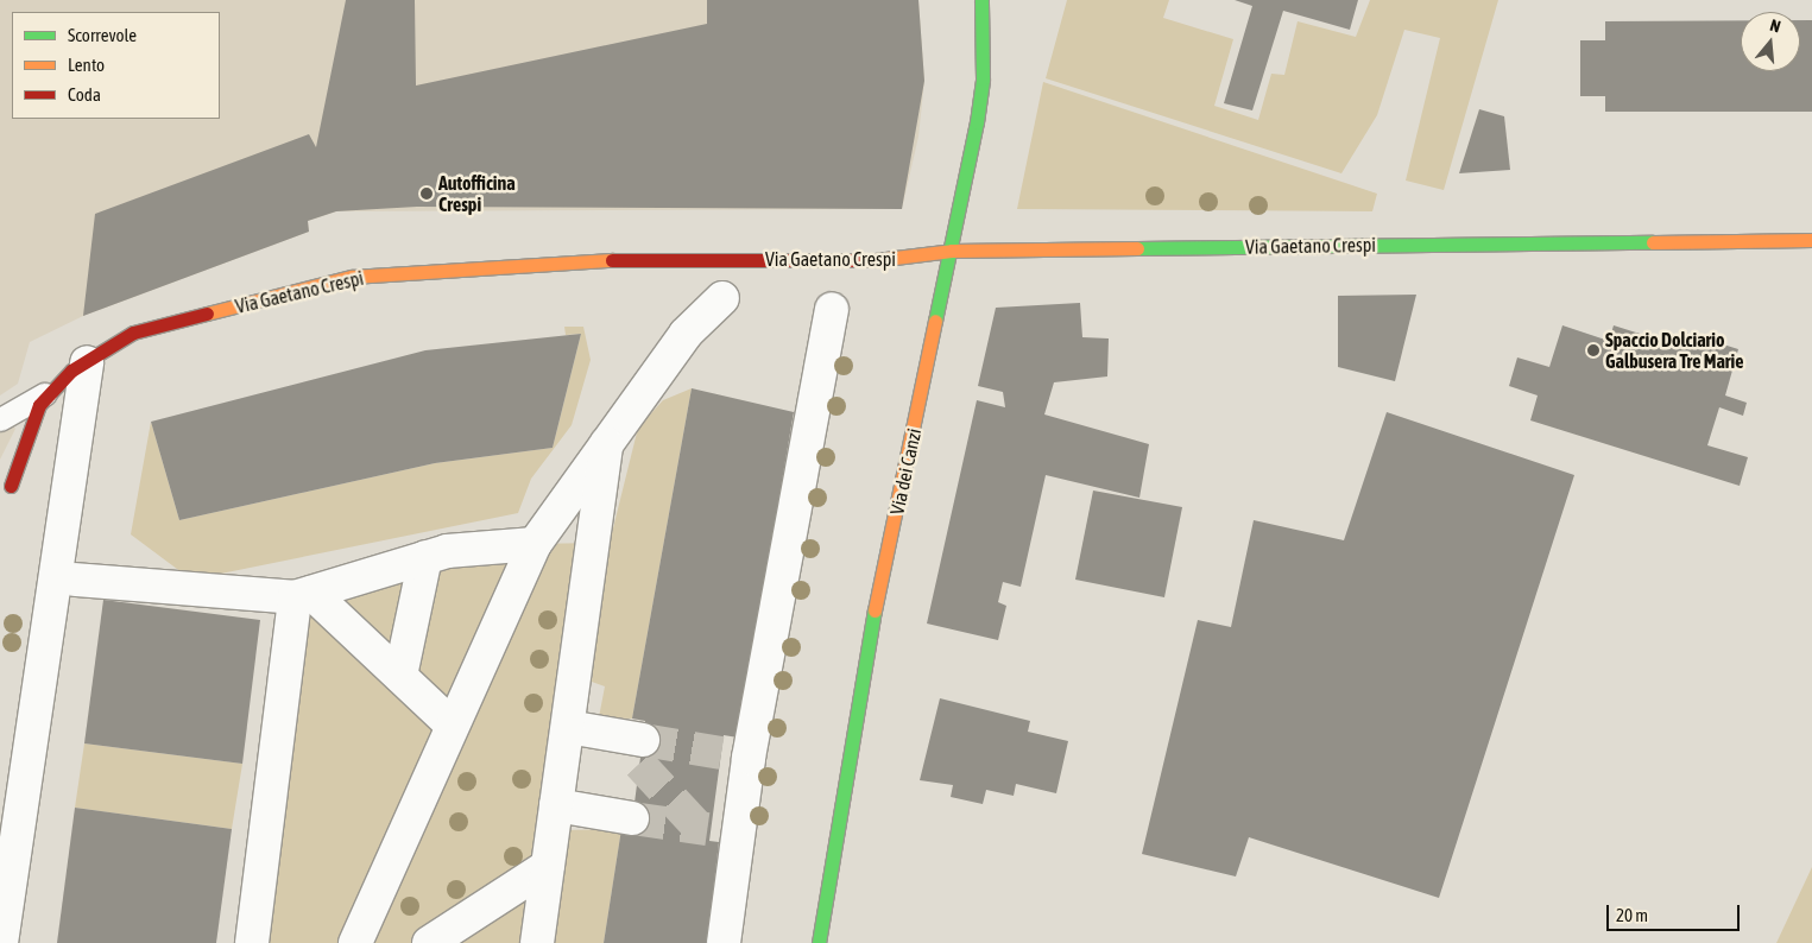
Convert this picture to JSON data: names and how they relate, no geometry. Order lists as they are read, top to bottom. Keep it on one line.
{"streets":{"street":["Via Gaetano Crespi","Via dei Canzi"]},"crossings":[["Via Gaetano Crespi","Via dei Canzi"]],"places":["Autofficina Crespi","Spaccio Dolciario Galbusera Tre Marie"],"legend":["Scorrevole","Lento","Coda"],"scale_bar":"20 m","north":"top"}
